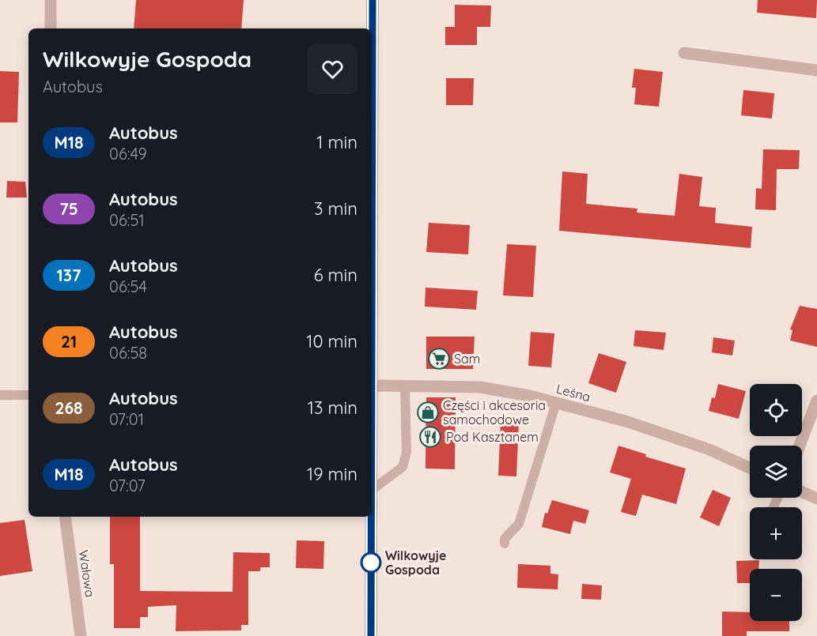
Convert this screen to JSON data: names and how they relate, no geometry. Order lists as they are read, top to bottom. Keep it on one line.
{"streets":{"street":["Leśna","Wałowa"]},"places":{"supermarket":["Sam"],"shop":["Części i akcesoria samochodowe"],"restaurant":["Pod Kasztanem"],"other":["Wilkowyje Gospoda"]},"lines":["bus line M18"],"page":{"heading":["Wilkowyje Gospoda","Autobus"],"list":[{"mark":"M18","name":"Autobus","note":"06:49","value":"1 min"},{"mark":"75","name":"Autobus","note":"06:51","value":"3 min"},{"mark":"137","name":"Autobus","note":"06:54","value":"6 min"},{"mark":"21","name":"Autobus","note":"06:58","value":"10 min"},{"mark":"268","name":"Autobus","note":"07:01","value":"13 min"},{"mark":"M18","name":"Autobus","note":"07:07","value":"19 min"}],"map_buttons":["+","−"]}}
